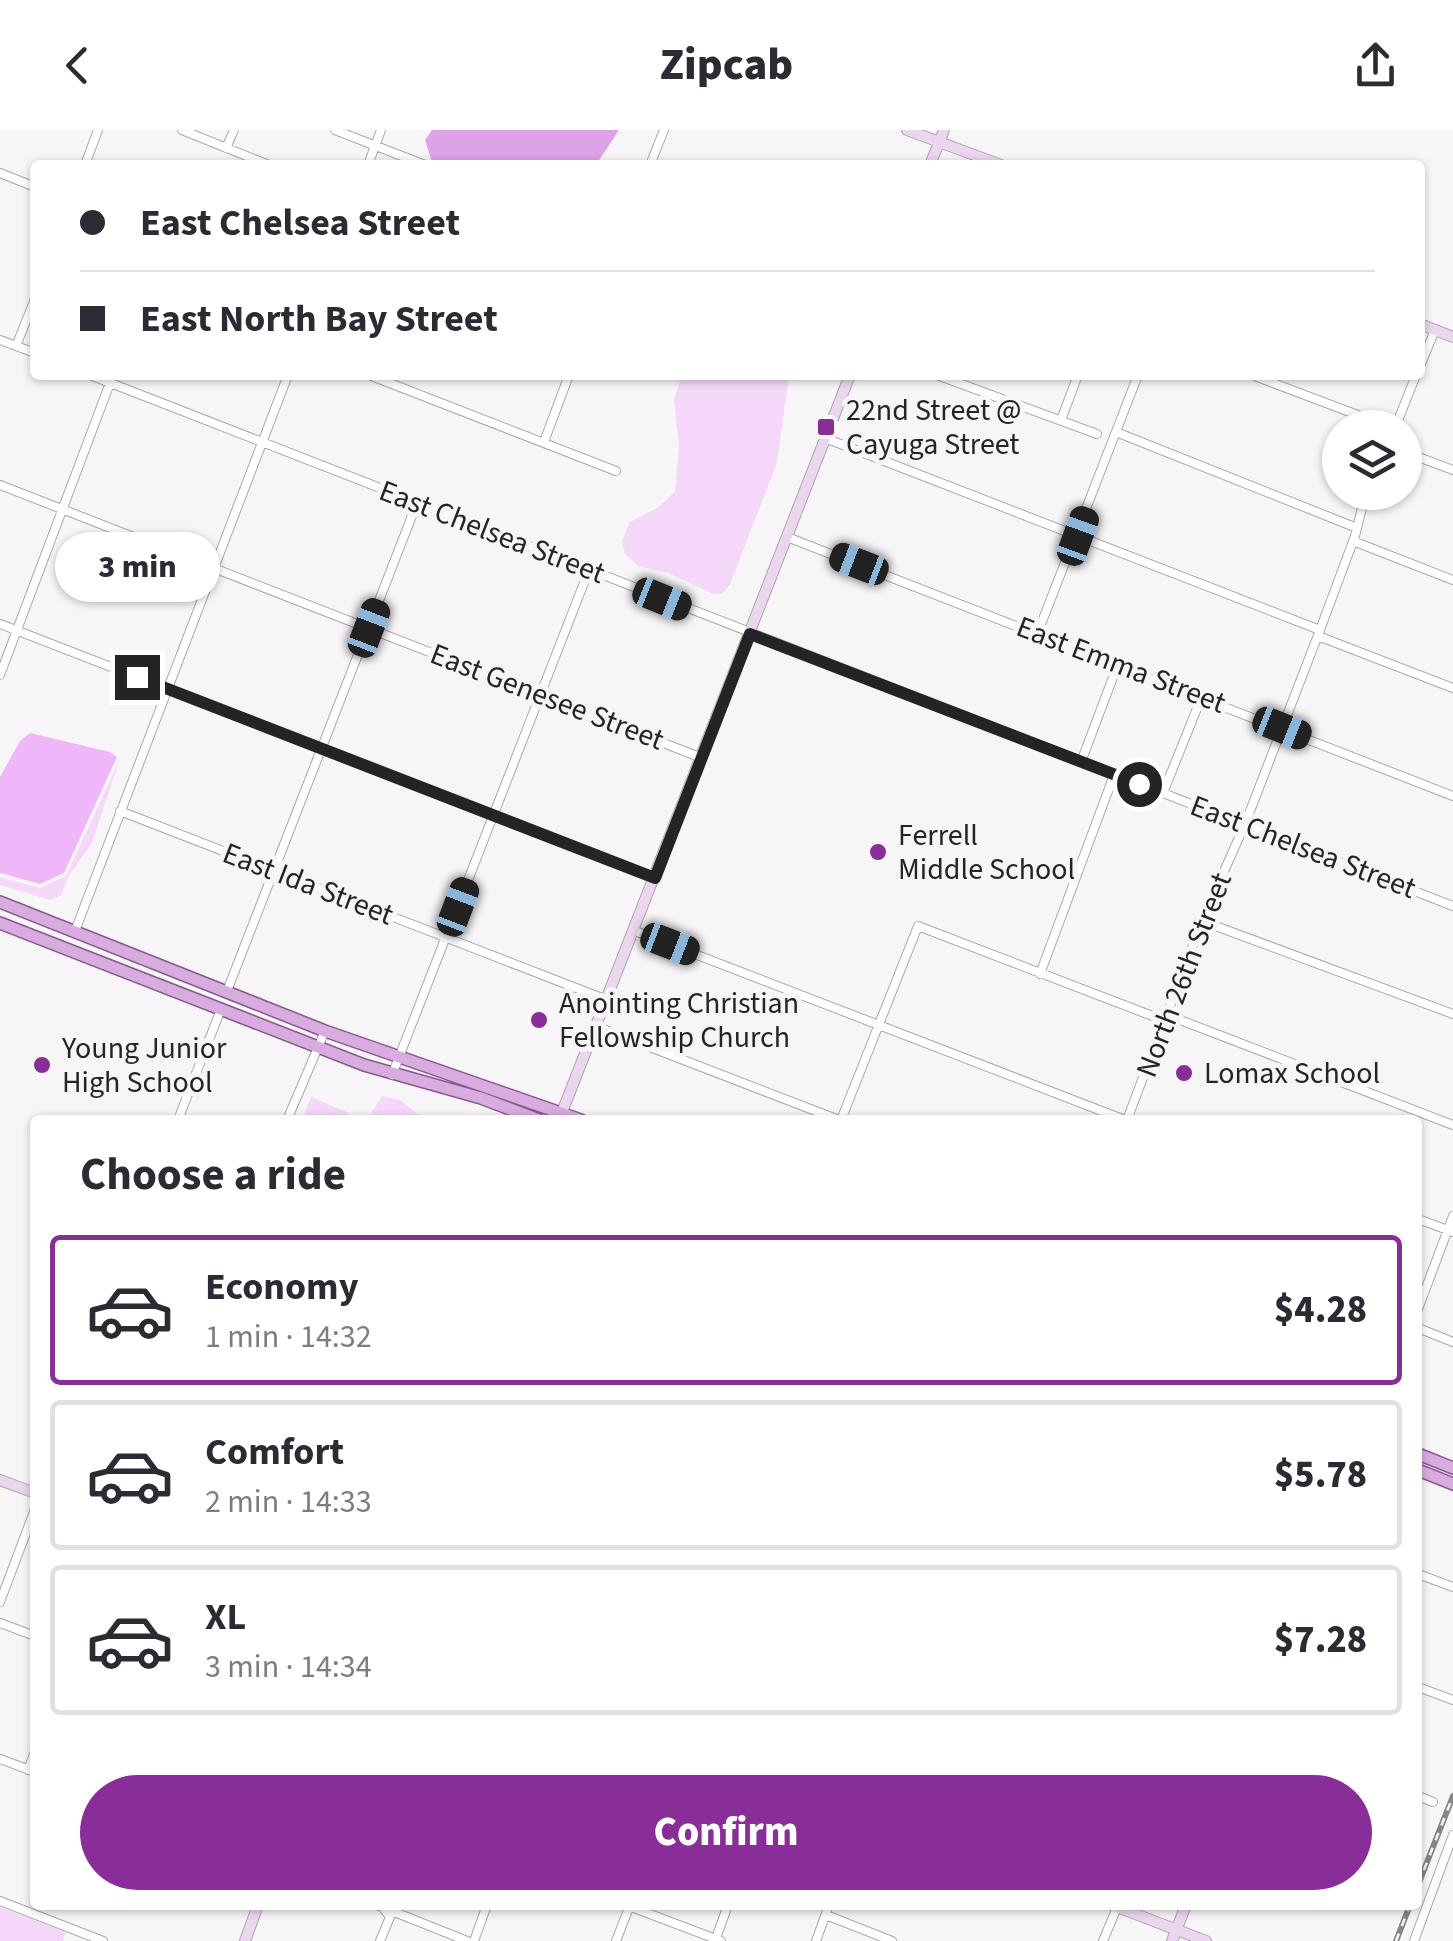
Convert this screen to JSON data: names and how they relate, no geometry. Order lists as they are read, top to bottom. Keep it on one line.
{"streets":{"street":["East Chelsea Street","East Emma Street","East Genesee Street","East Ida Street","North 26th Street"]},"crossings":[["East Chelsea Street","North 26th Street"],["East Emma Street","North 26th Street"]],"places":{"transit":["22nd Street @ Cayuga Street"],"other":["Ferrell Middle School","Anointing Christian Fellowship Church","Young Junior High School","Lomax School"]},"page":{"header":"Zipcab","banner":["East Chelsea Street","East North Bay Street"],"bubble":"3 min","heading":"Choose a ride","list":[{"name":"Economy","note":"1 min · 14:32","value":"$4.28"},{"name":"Comfort","note":"2 min · 14:33","value":"$5.78"},{"name":"XL","note":"3 min · 14:34","value":"$7.28"}],"buttons":"Confirm"}}
